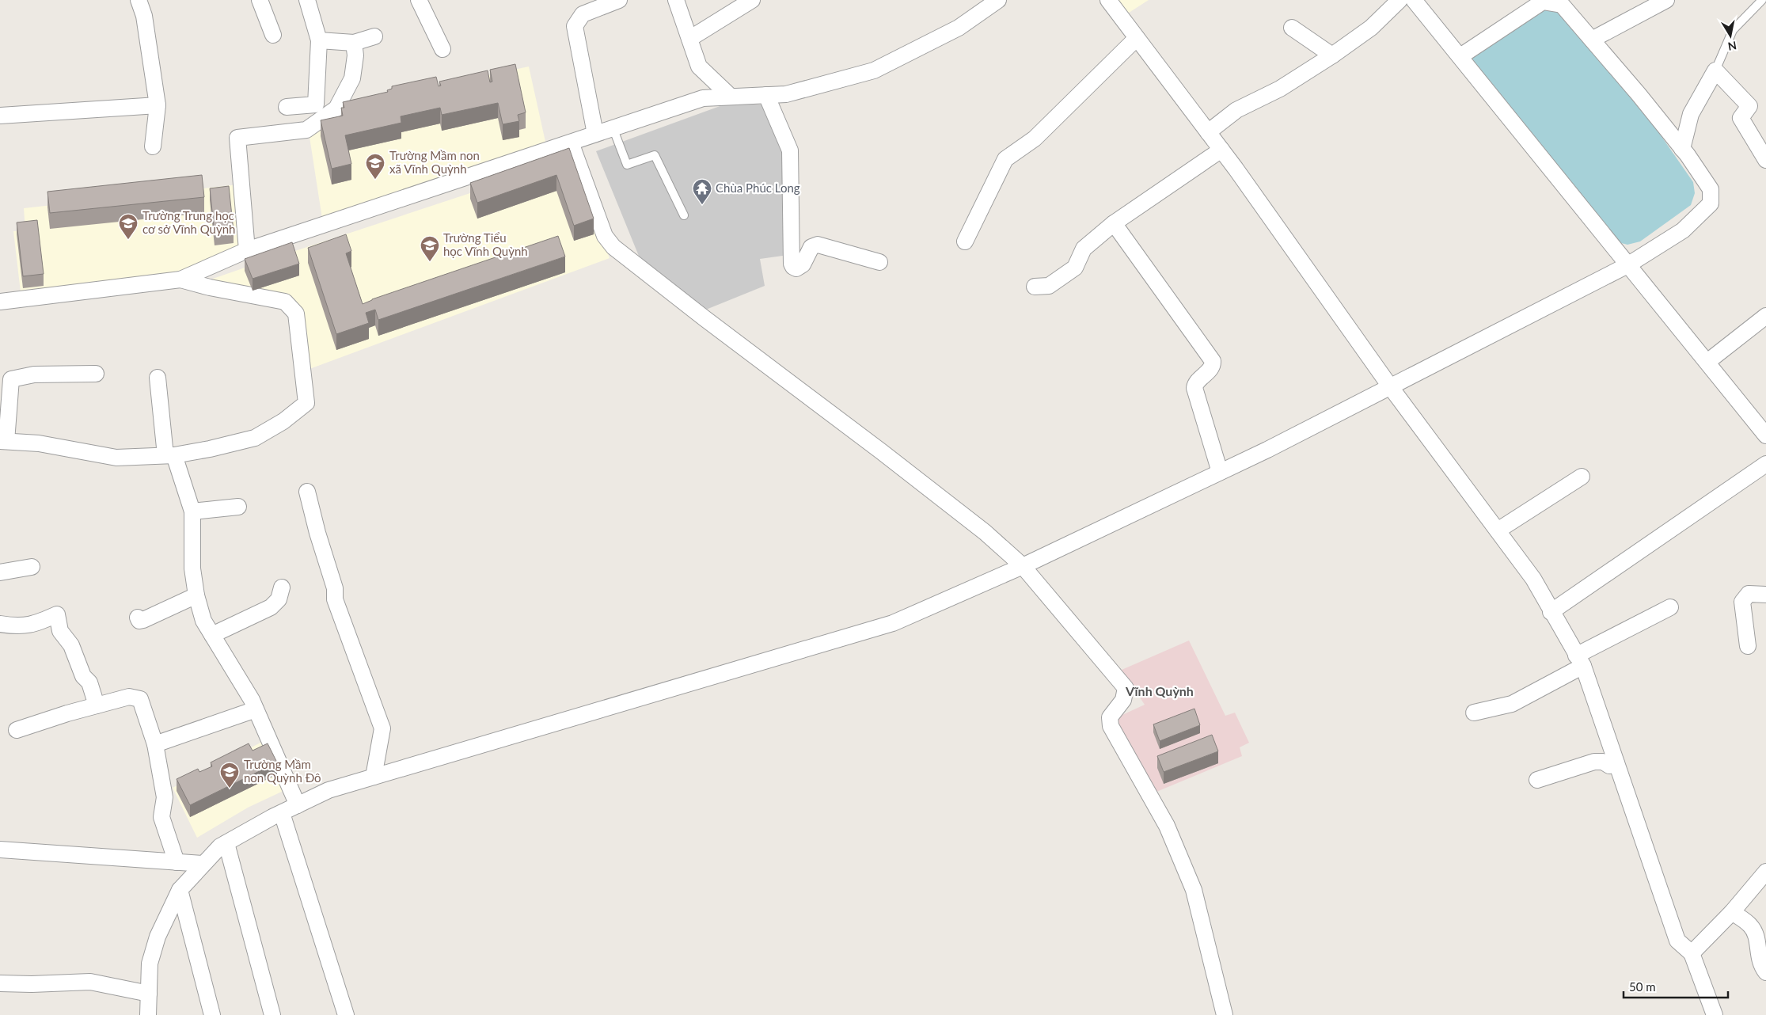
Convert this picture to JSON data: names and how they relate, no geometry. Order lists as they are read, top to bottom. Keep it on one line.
{"districts":["Vĩnh Quỳnh"],"places":{"school or university":["Trường Mầm non xã Vĩnh Quỳnh","Trường Trung học cơ sở Vĩnh Quỳnh","Trường Tiểu học Vĩnh Quỳnh","Trường Mầm non Quỳnh Đô"],"temple":["Chùa Phúc Long"]},"scale_bar":"50 m","north":"bottom"}
